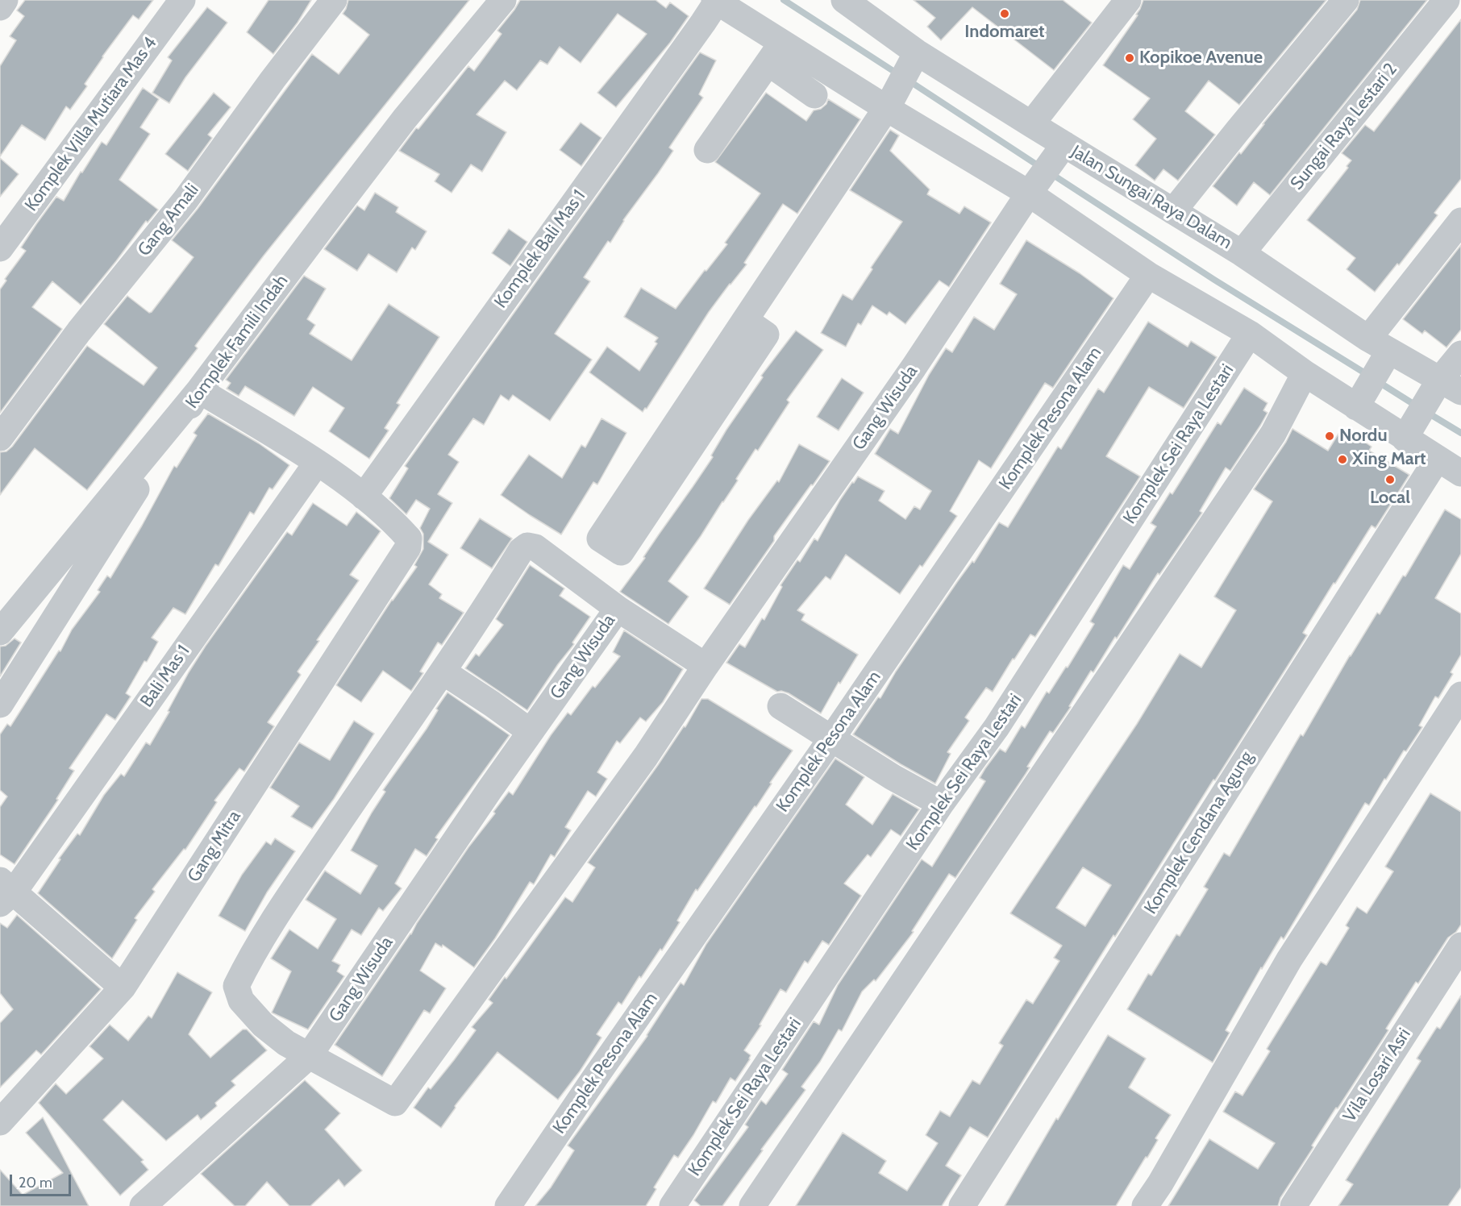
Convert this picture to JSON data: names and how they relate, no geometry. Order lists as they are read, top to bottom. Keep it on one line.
{"streets":{"street":["Komplek Villa Mutiara Mas 4","Sungai Raya Lestari 2","Jalan Sungai Raya Dalam","Gang Amali","Komplek Bali Mas 1","Komplek Famili Indah","Gang Wisuda","Komplek Pesona Alam","Komplek Sei Raya Lestari","Bali Mas 1","Komplek Cendana Agung","Gang Mitra","Vila Losari Asri"]},"crossings":[["Sungai Raya Lestari 2","Jalan Sungai Raya Dalam"],["Jalan Sungai Raya Dalam","Gang Wisuda"],["Komplek Bali Mas 1","Gang Mitra"]],"places":["Indomaret","Kopikoe Avenue","Nordu","Xing Mart","Local"],"scale_bar":"20 m"}
